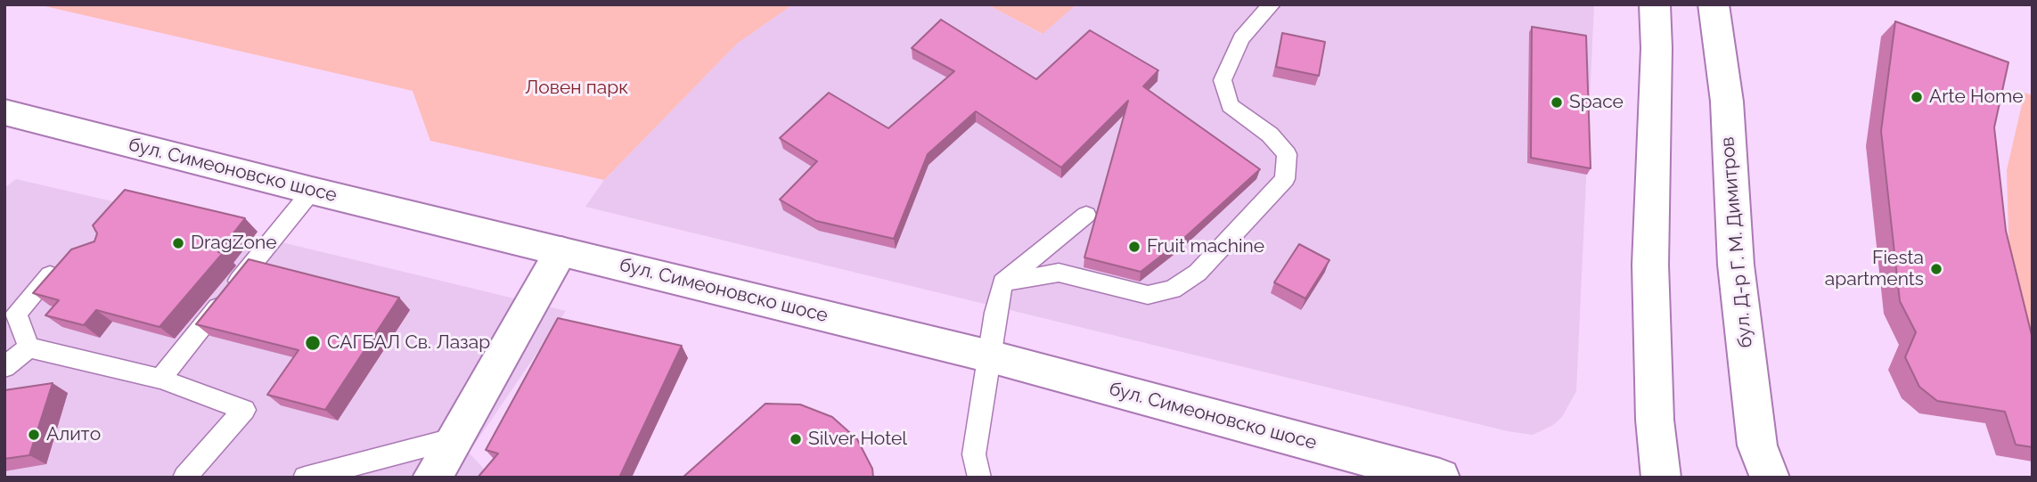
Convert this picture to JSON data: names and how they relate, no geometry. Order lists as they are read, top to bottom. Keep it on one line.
{"streets":{"main road":["бул. Симеоновско шосе","бул. Д-р Г. М. Димитров"]},"parks":["Ловен парк"],"places":["Arte Home","Space","DragZone","Fruit machine","Fiesta apartments","САГБАЛ Св. Лазар","Алито","Silver Hotel"]}
